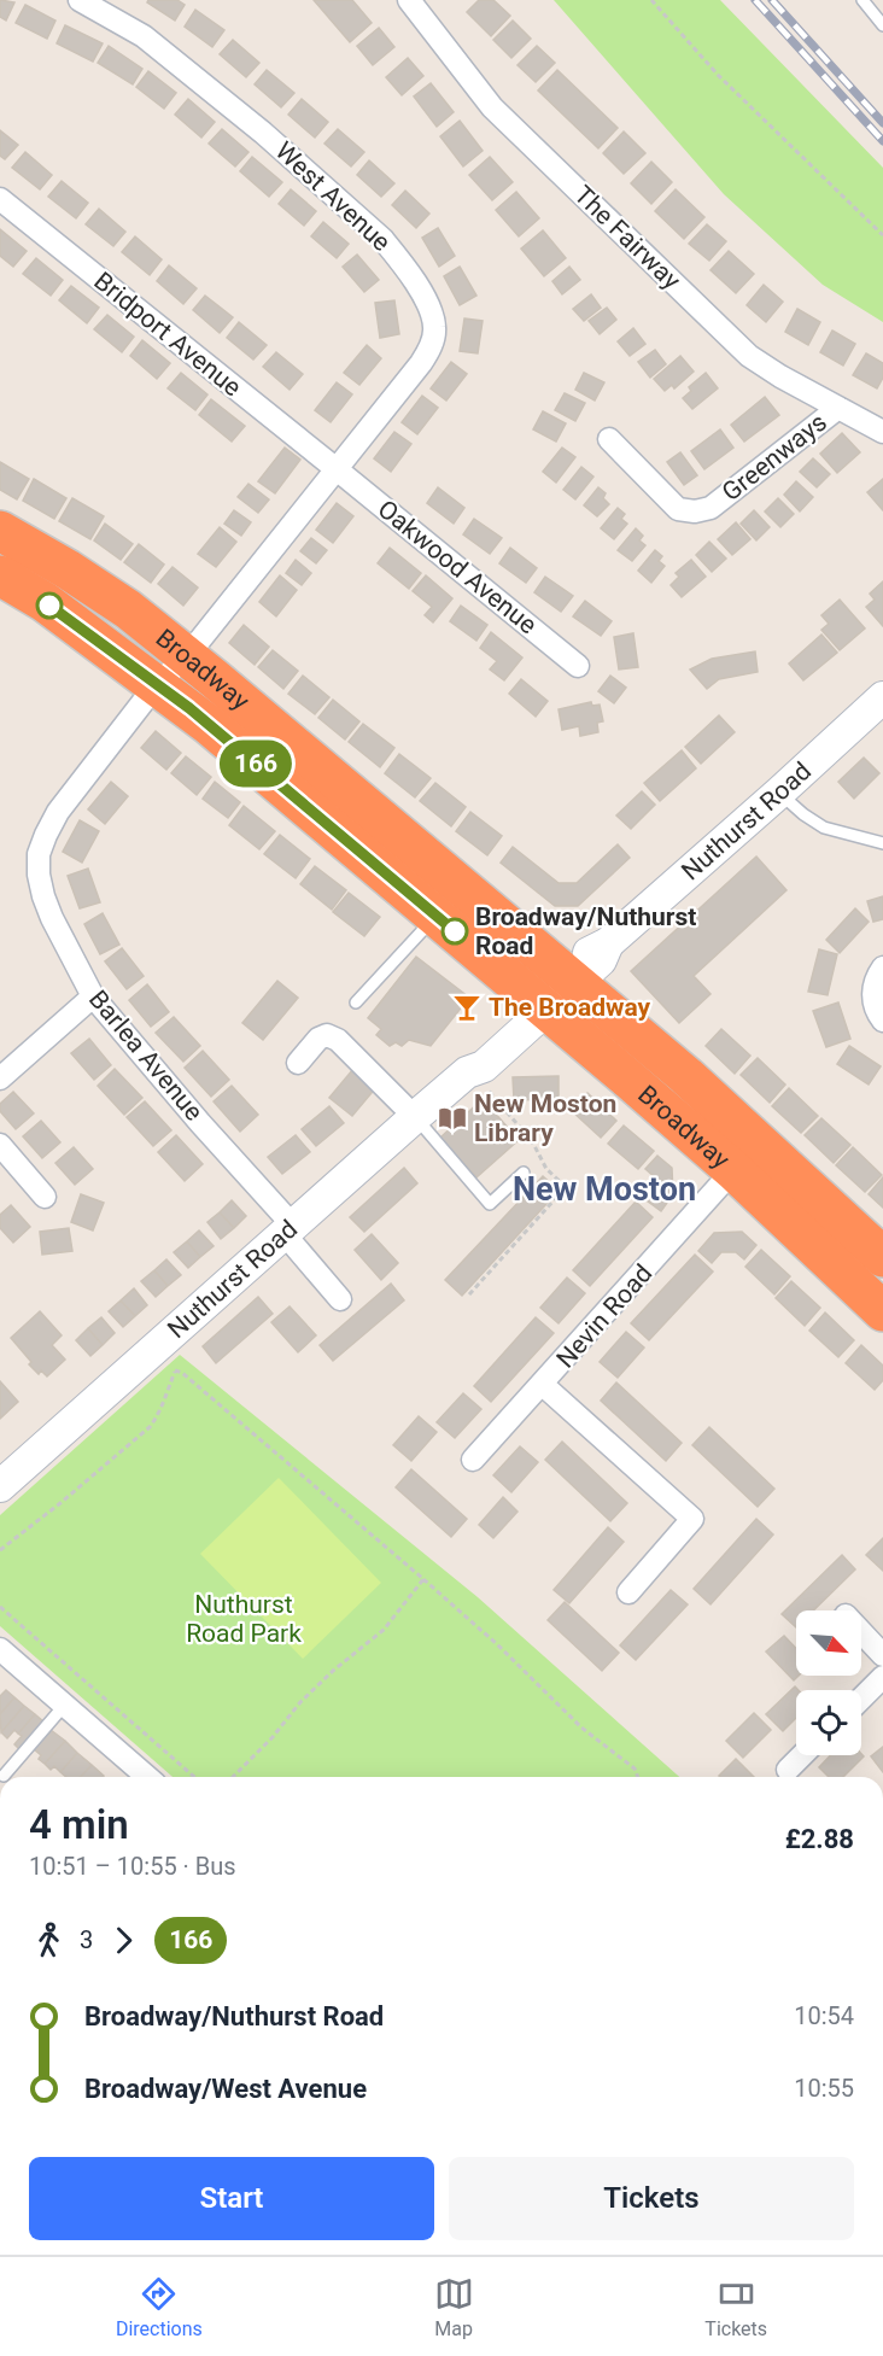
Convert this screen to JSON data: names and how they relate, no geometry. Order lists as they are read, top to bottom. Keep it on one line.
{"streets":{"highway":["Broadway"],"street":["West Avenue","The Fairway","Bridport Avenue","Greenways","Oakwood Avenue","Nuthurst Road","Barlea Avenue","Nevin Road"]},"crossings":[["West Avenue","Bridport Avenue"],["West Avenue","Oakwood Avenue"],["West Avenue","Broadway"],["West Avenue","Barlea Avenue"],["The Fairway","Greenways"],["Bridport Avenue","Oakwood Avenue"],["Broadway","Nuthurst Road"],["Broadway","Barlea Avenue"],["Broadway","Nevin Road"],["Nuthurst Road","Barlea Avenue"]],"districts":["New Moston"],"parks":["Nuthurst Road Park"],"places":{"other":["Broadway/Nuthurst Road"],"bar":["The Broadway"],"library":["New Moston Library"]},"lines":["bus line 166"],"north":"bottom right","page":{"on_map":"166","heading":["4 min","10:51 – 10:55 · Bus","£2.88"],"legs":["3","166"],"list":[{"name":"Broadway/Nuthurst Road","value":"10:54"},{"name":"Broadway/West Avenue","value":"10:55"}],"buttons":["Start","Tickets"],"tabs":["Directions","Map","Tickets"]}}
